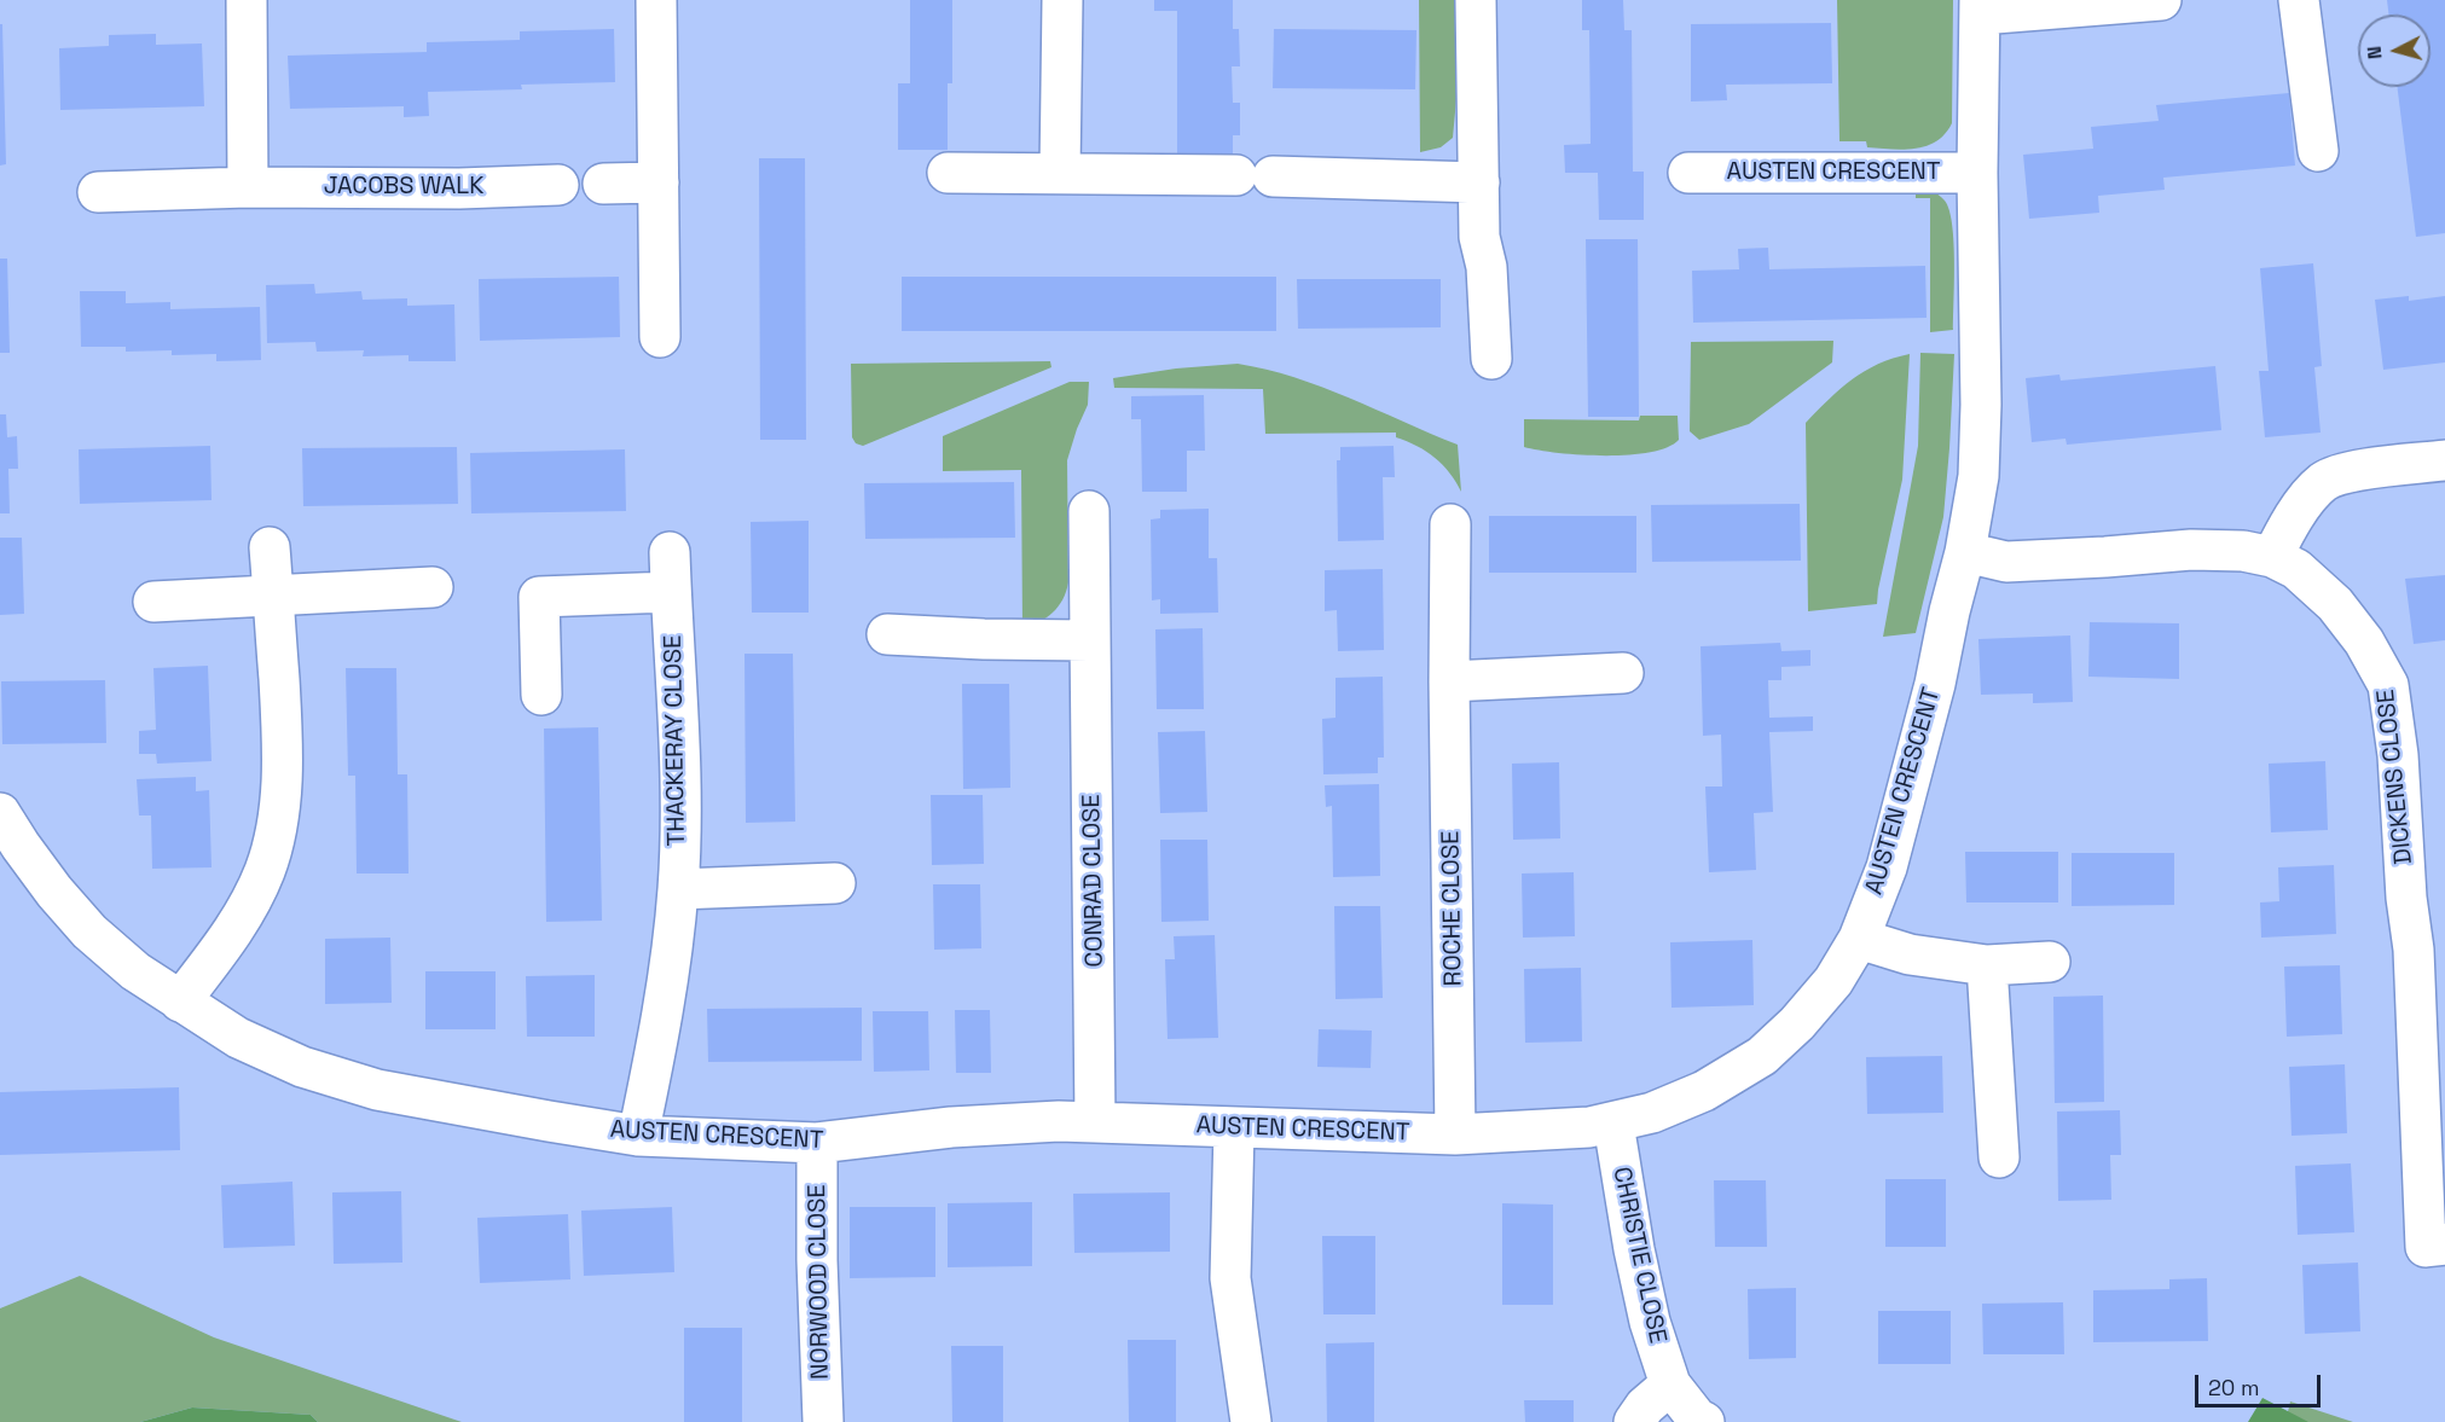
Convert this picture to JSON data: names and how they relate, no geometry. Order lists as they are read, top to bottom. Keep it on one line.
{"streets":{"street":["AUSTEN CRESCENT","JACOBS WALK","THACKERAY CLOSE","DICKENS CLOSE","CONRAD CLOSE","ROCHE CLOSE","CHRISTIE CLOSE","NORWOOD CLOSE"]},"crossings":[["AUSTEN CRESCENT","THACKERAY CLOSE"],["AUSTEN CRESCENT","DICKENS CLOSE"],["AUSTEN CRESCENT","CONRAD CLOSE"],["AUSTEN CRESCENT","ROCHE CLOSE"],["AUSTEN CRESCENT","CHRISTIE CLOSE"],["AUSTEN CRESCENT","NORWOOD CLOSE"]],"scale_bar":"20 m","north":"left"}
